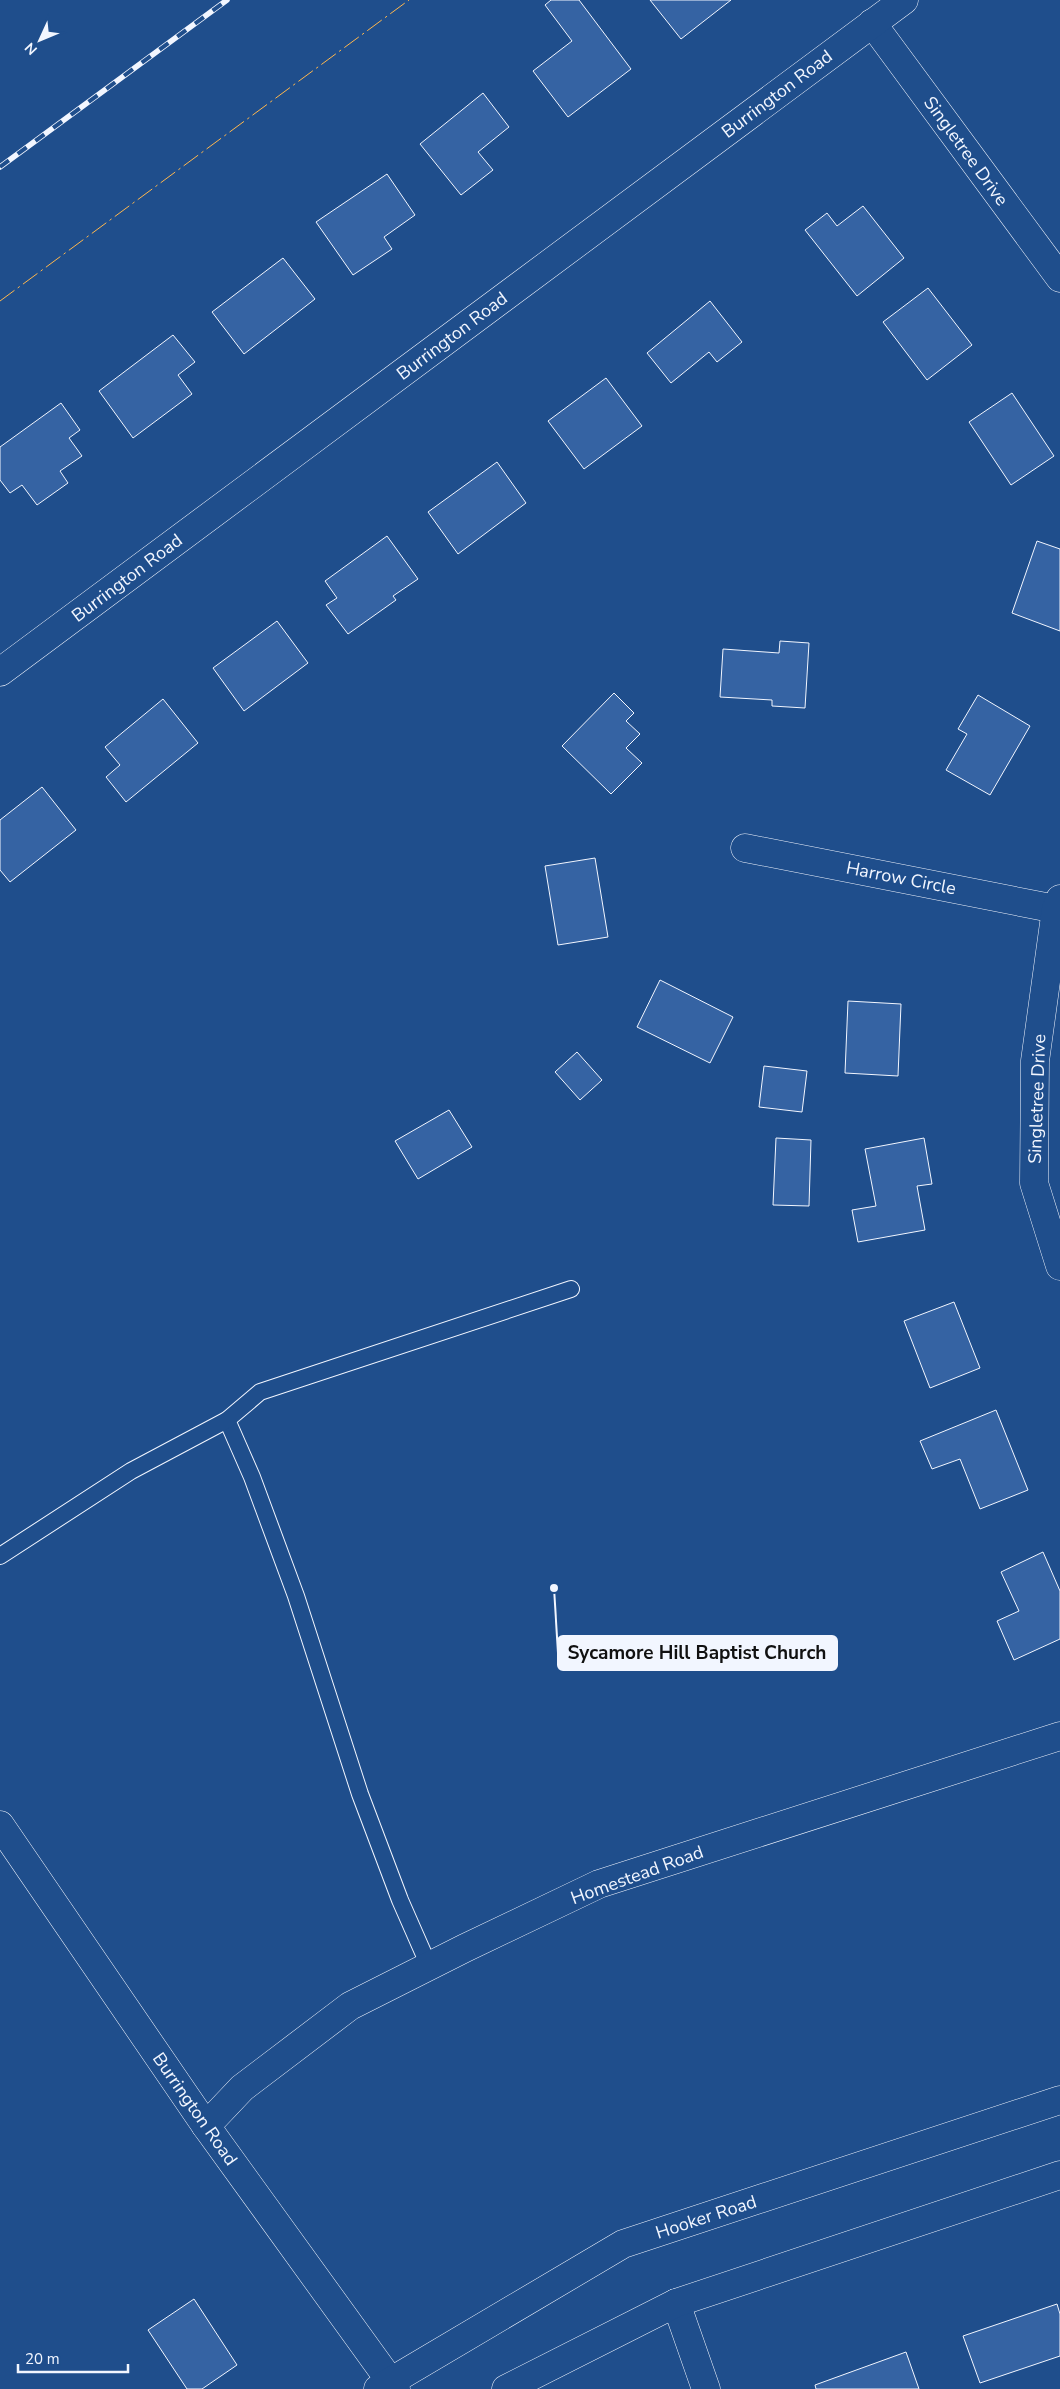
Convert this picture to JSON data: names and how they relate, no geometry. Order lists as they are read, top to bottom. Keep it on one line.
{"streets":{"street":["Burrington Road","Singletree Drive","Harrow Circle","Homestead Road","Hooker Road"]},"crossings":[["Burrington Road","Singletree Drive"],["Burrington Road","Homestead Road"],["Burrington Road","Hooker Road"],["Singletree Drive","Harrow Circle"]],"places":["Sycamore Hill Baptist Church"],"scale_bar":"20 m","north":"bottom left"}
